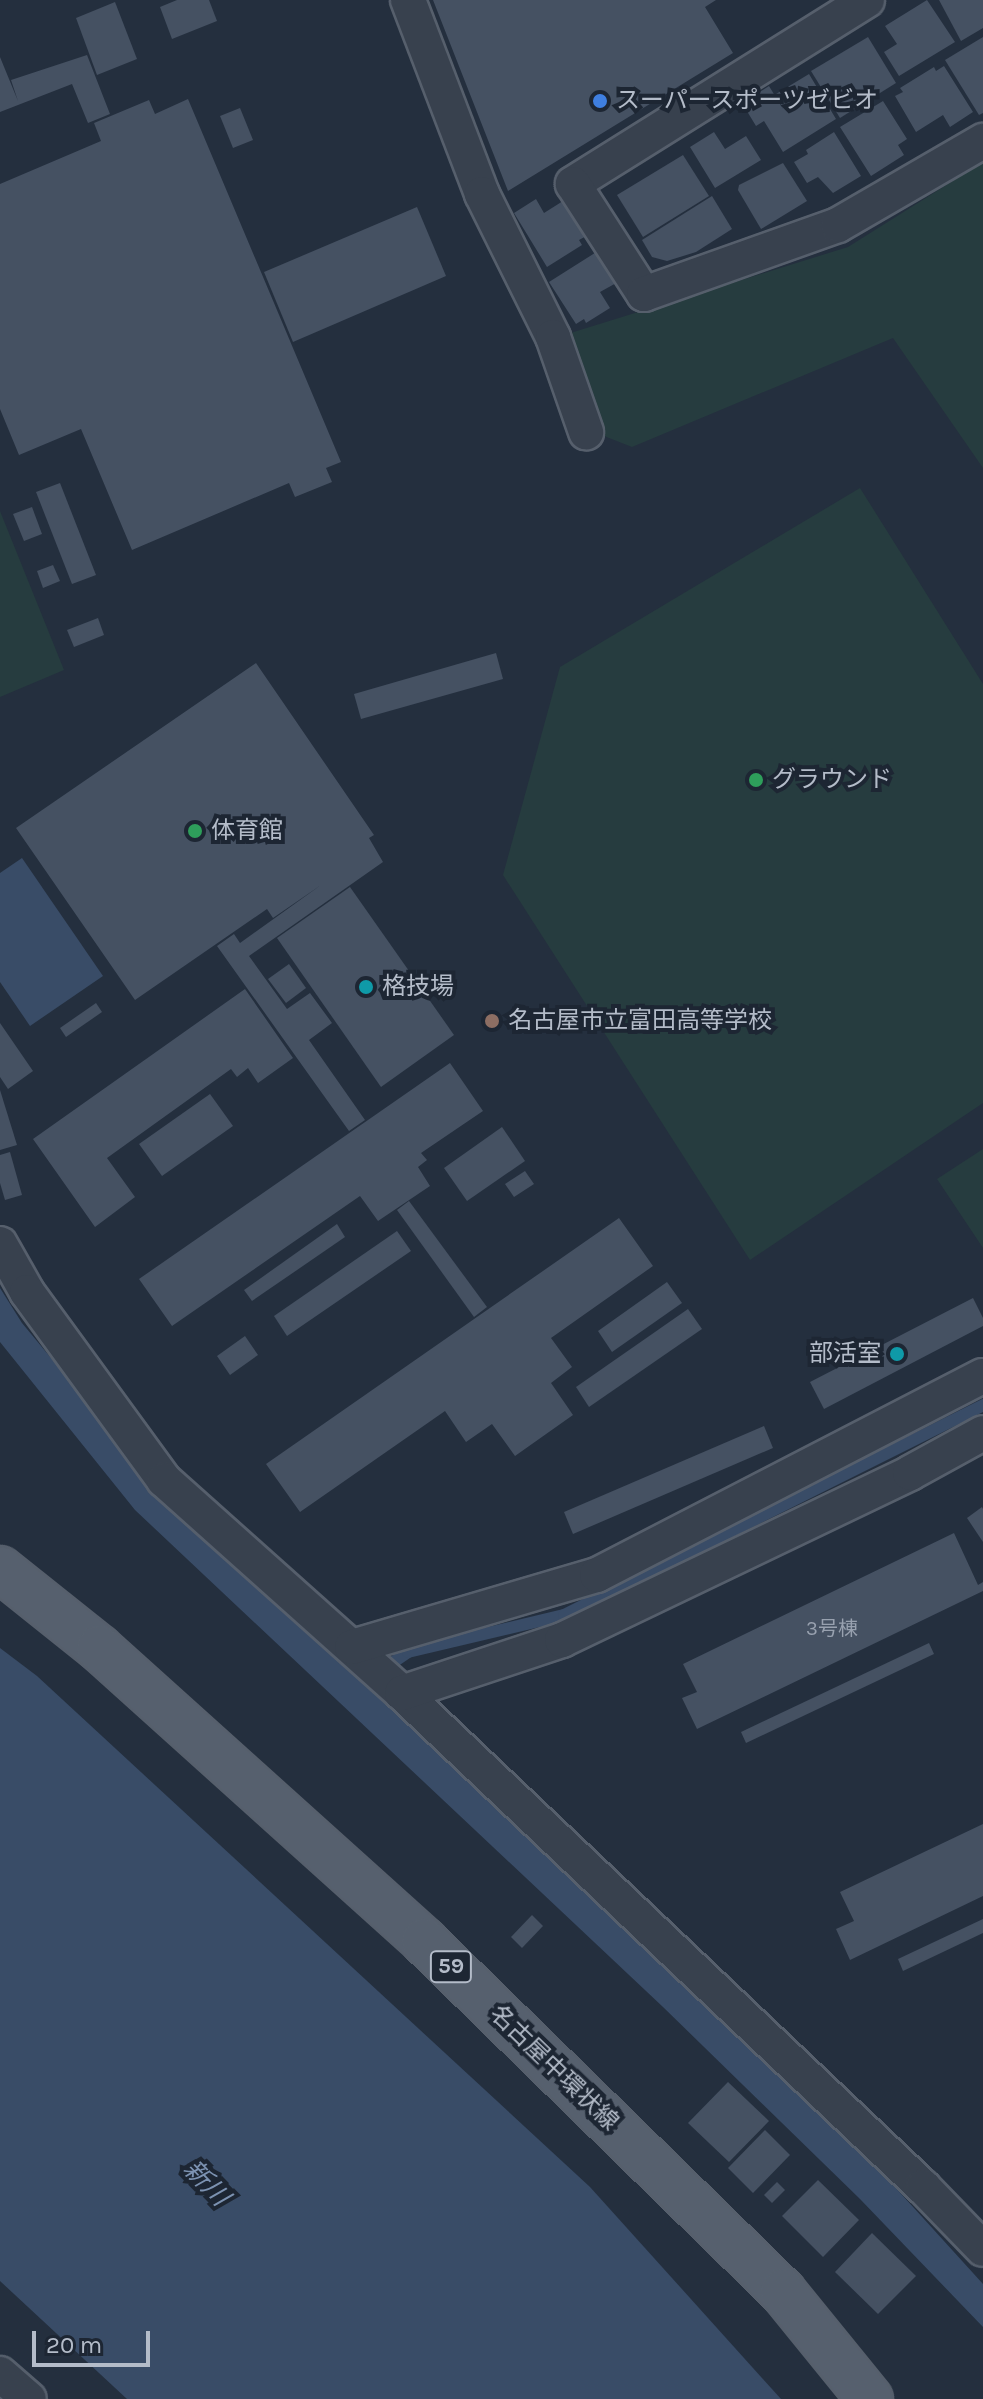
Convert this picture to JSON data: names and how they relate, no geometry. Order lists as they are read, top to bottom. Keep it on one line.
{"streets":{"main road":["59","名古屋中環状線"]},"water":["新川"],"places":["スーパースポーツゼビオ","グラウンド","体育館","格技場","名古屋市立富田高等学校","部活室"],"house_numbers":["3号棟"],"scale_bar":"20 m"}
